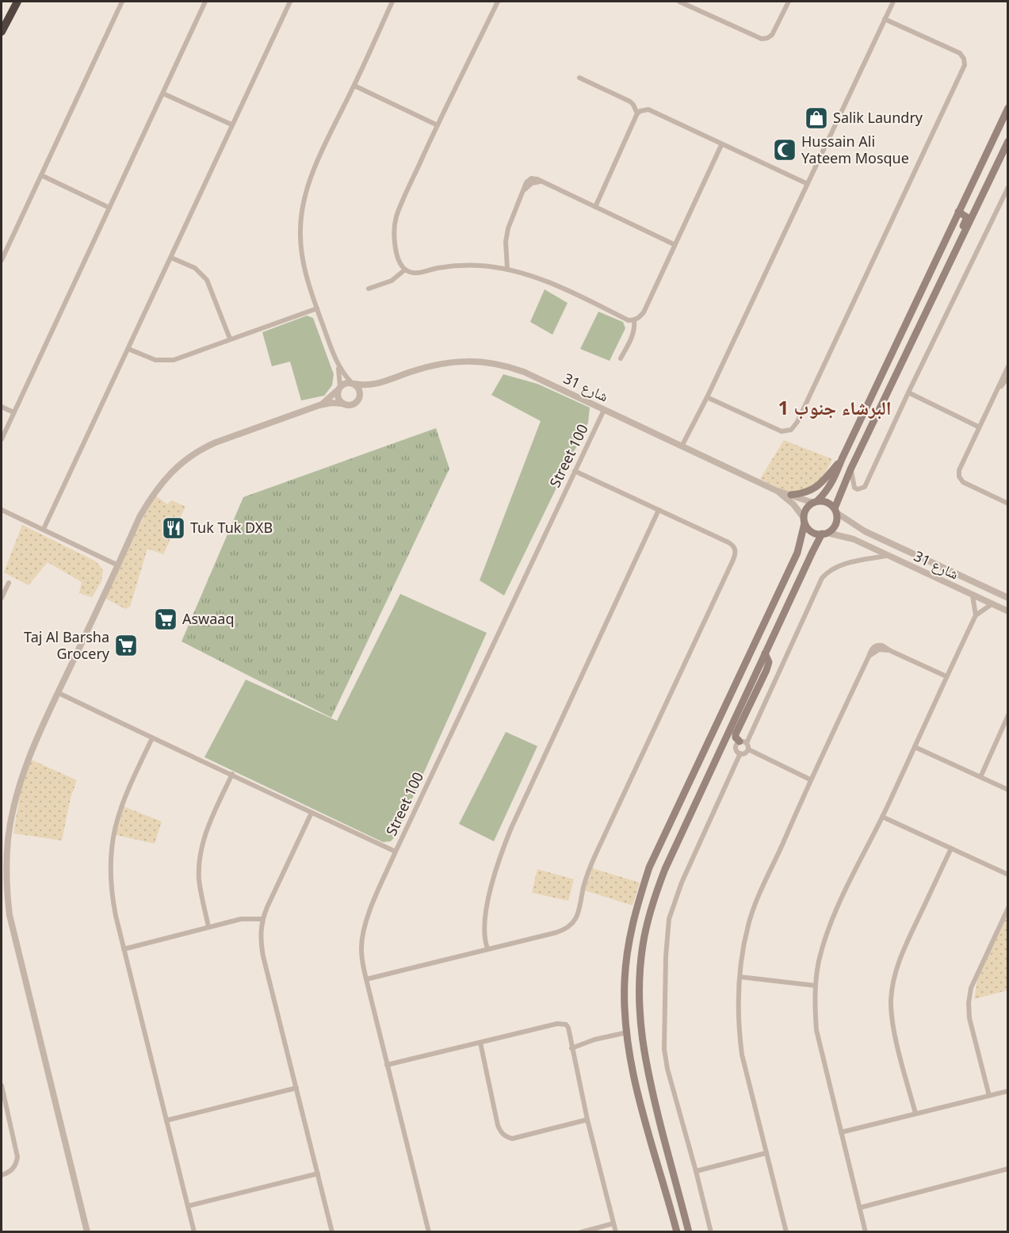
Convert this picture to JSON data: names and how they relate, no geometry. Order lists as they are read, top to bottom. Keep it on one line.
{"streets":{"street":["شارع 31","Street 100"]},"crossings":[["شارع 31","Street 100"]],"districts":["البرشاء جنوب 1"],"places":{"shop":["Salik Laundry"],"mosque":["Hussain Ali Yateem Mosque"],"restaurant":["Tuk Tuk DXB"],"supermarket":["Aswaaq","Taj Al Barsha Grocery"]}}
